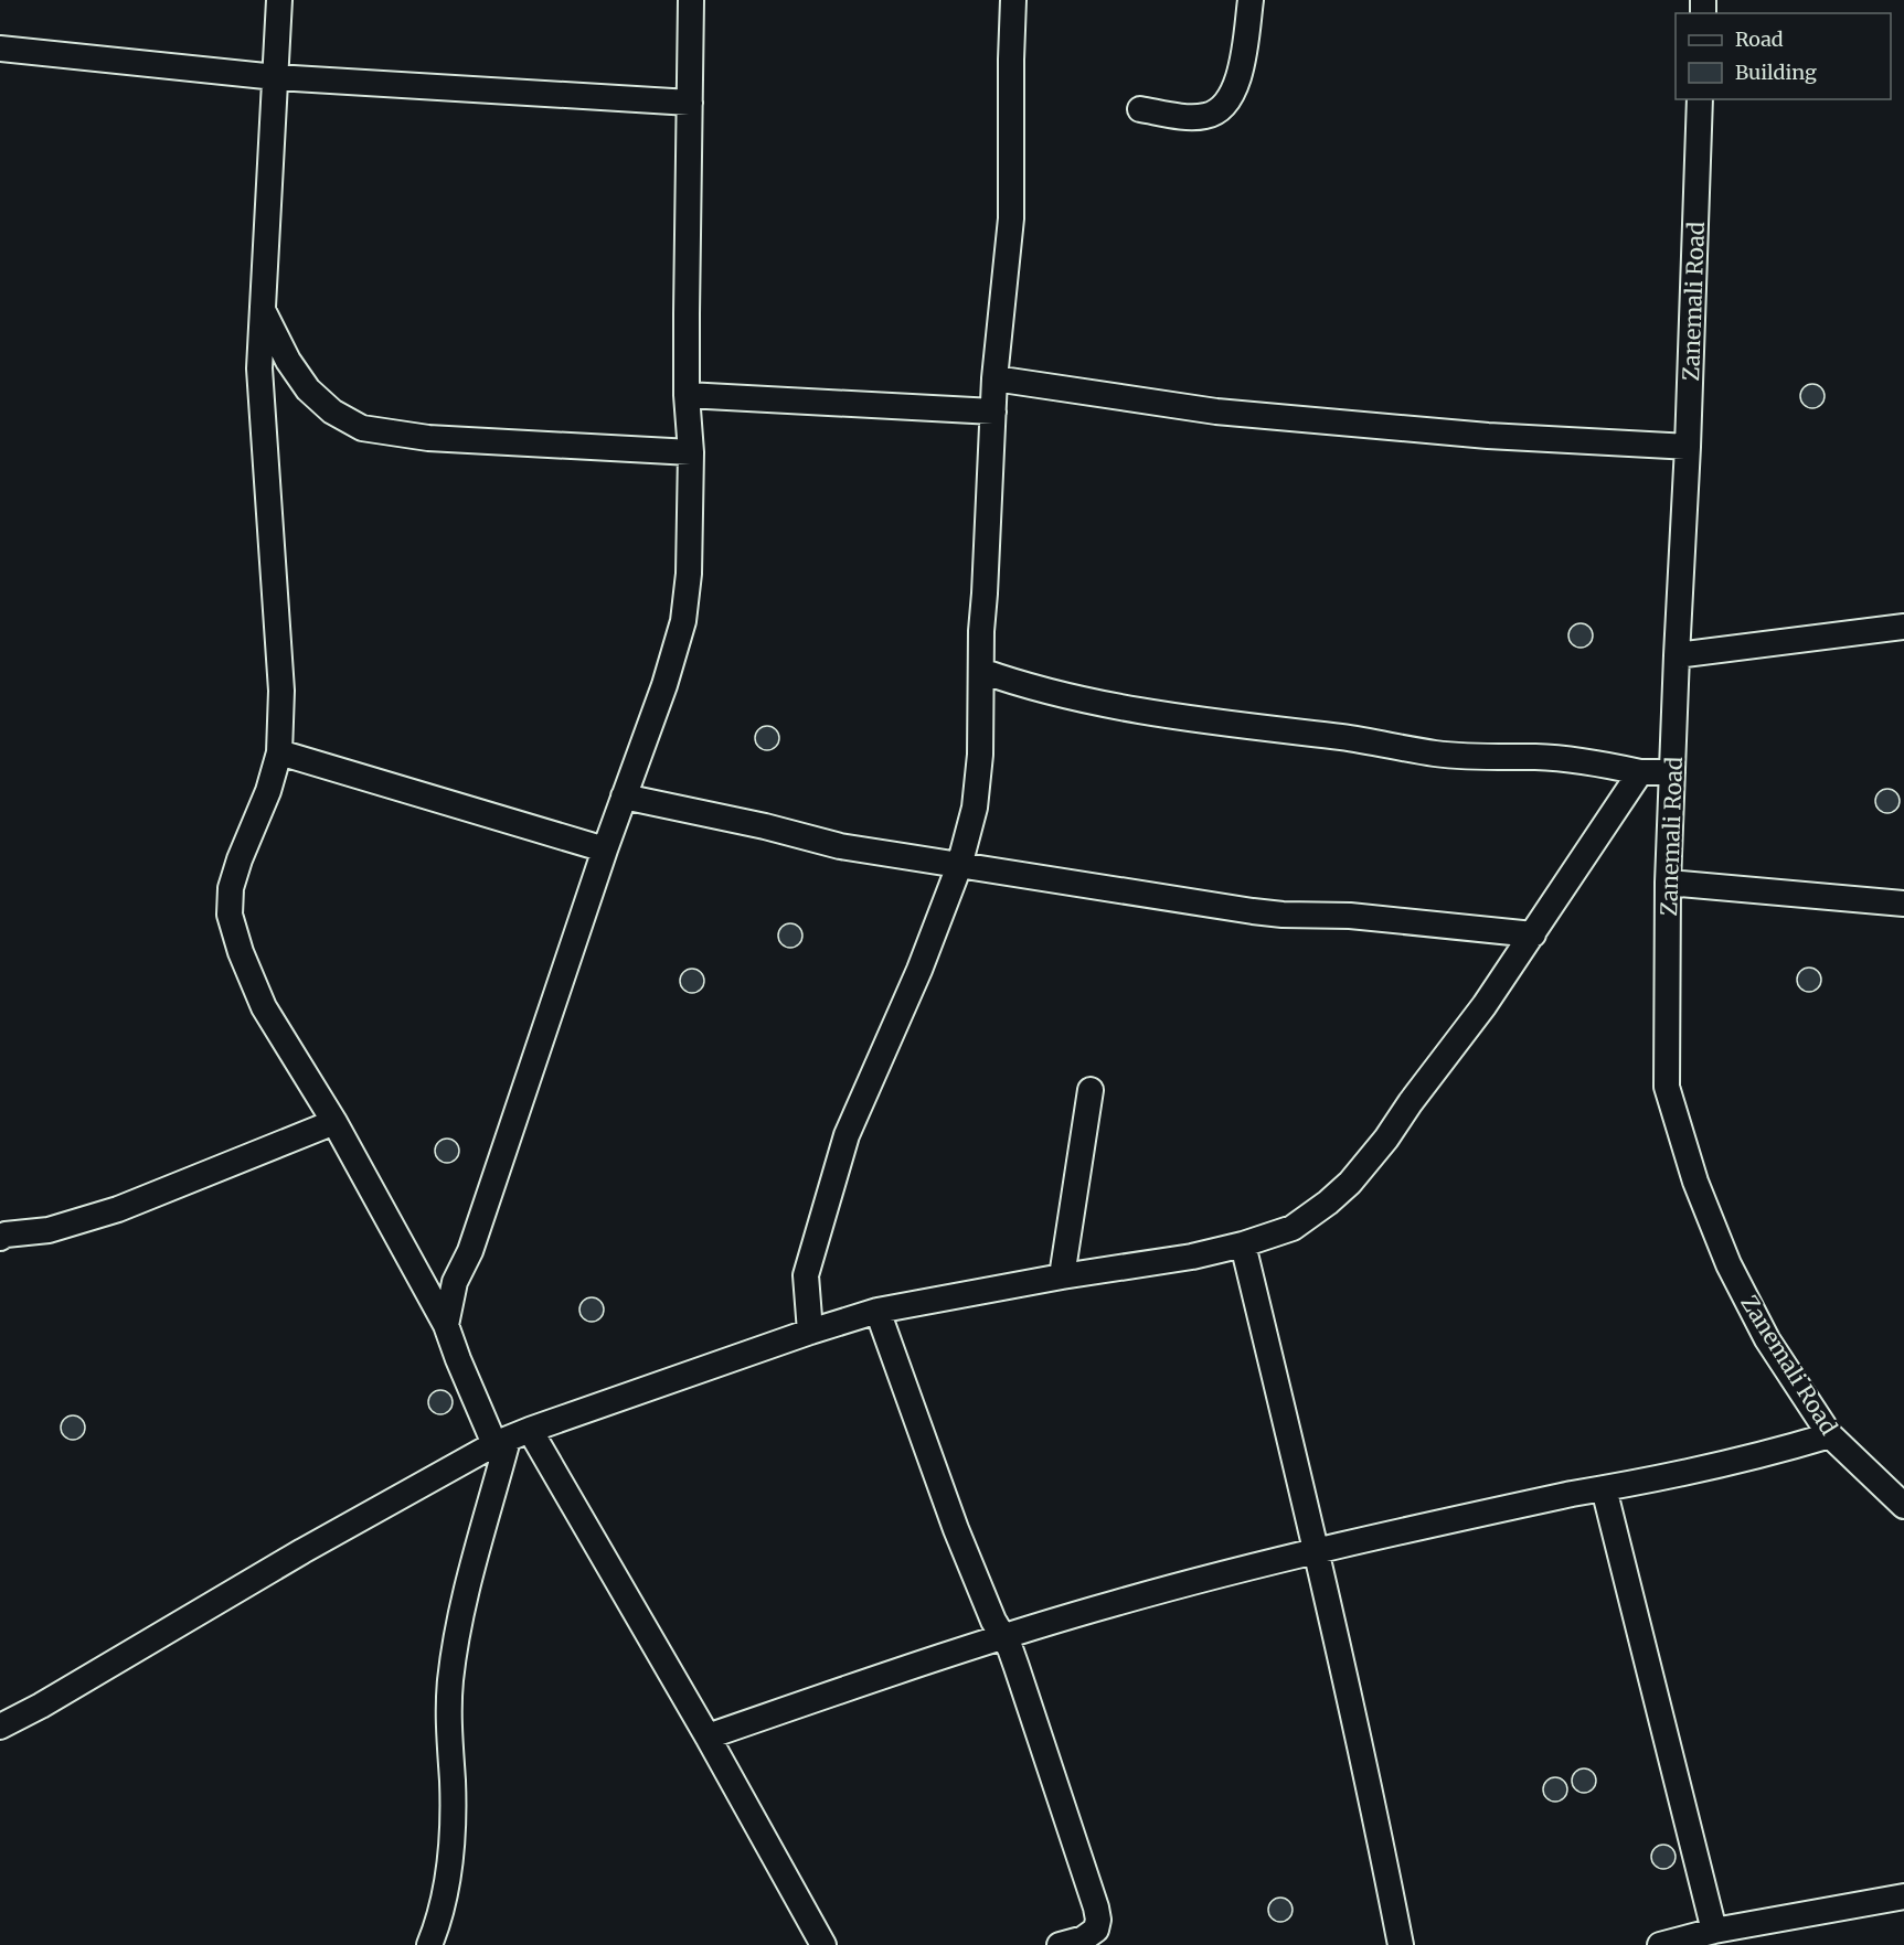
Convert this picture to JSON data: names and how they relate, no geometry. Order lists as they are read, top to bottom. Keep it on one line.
{"streets":{"street":["Zanemali Road"]},"legend":["Road","Building"]}
